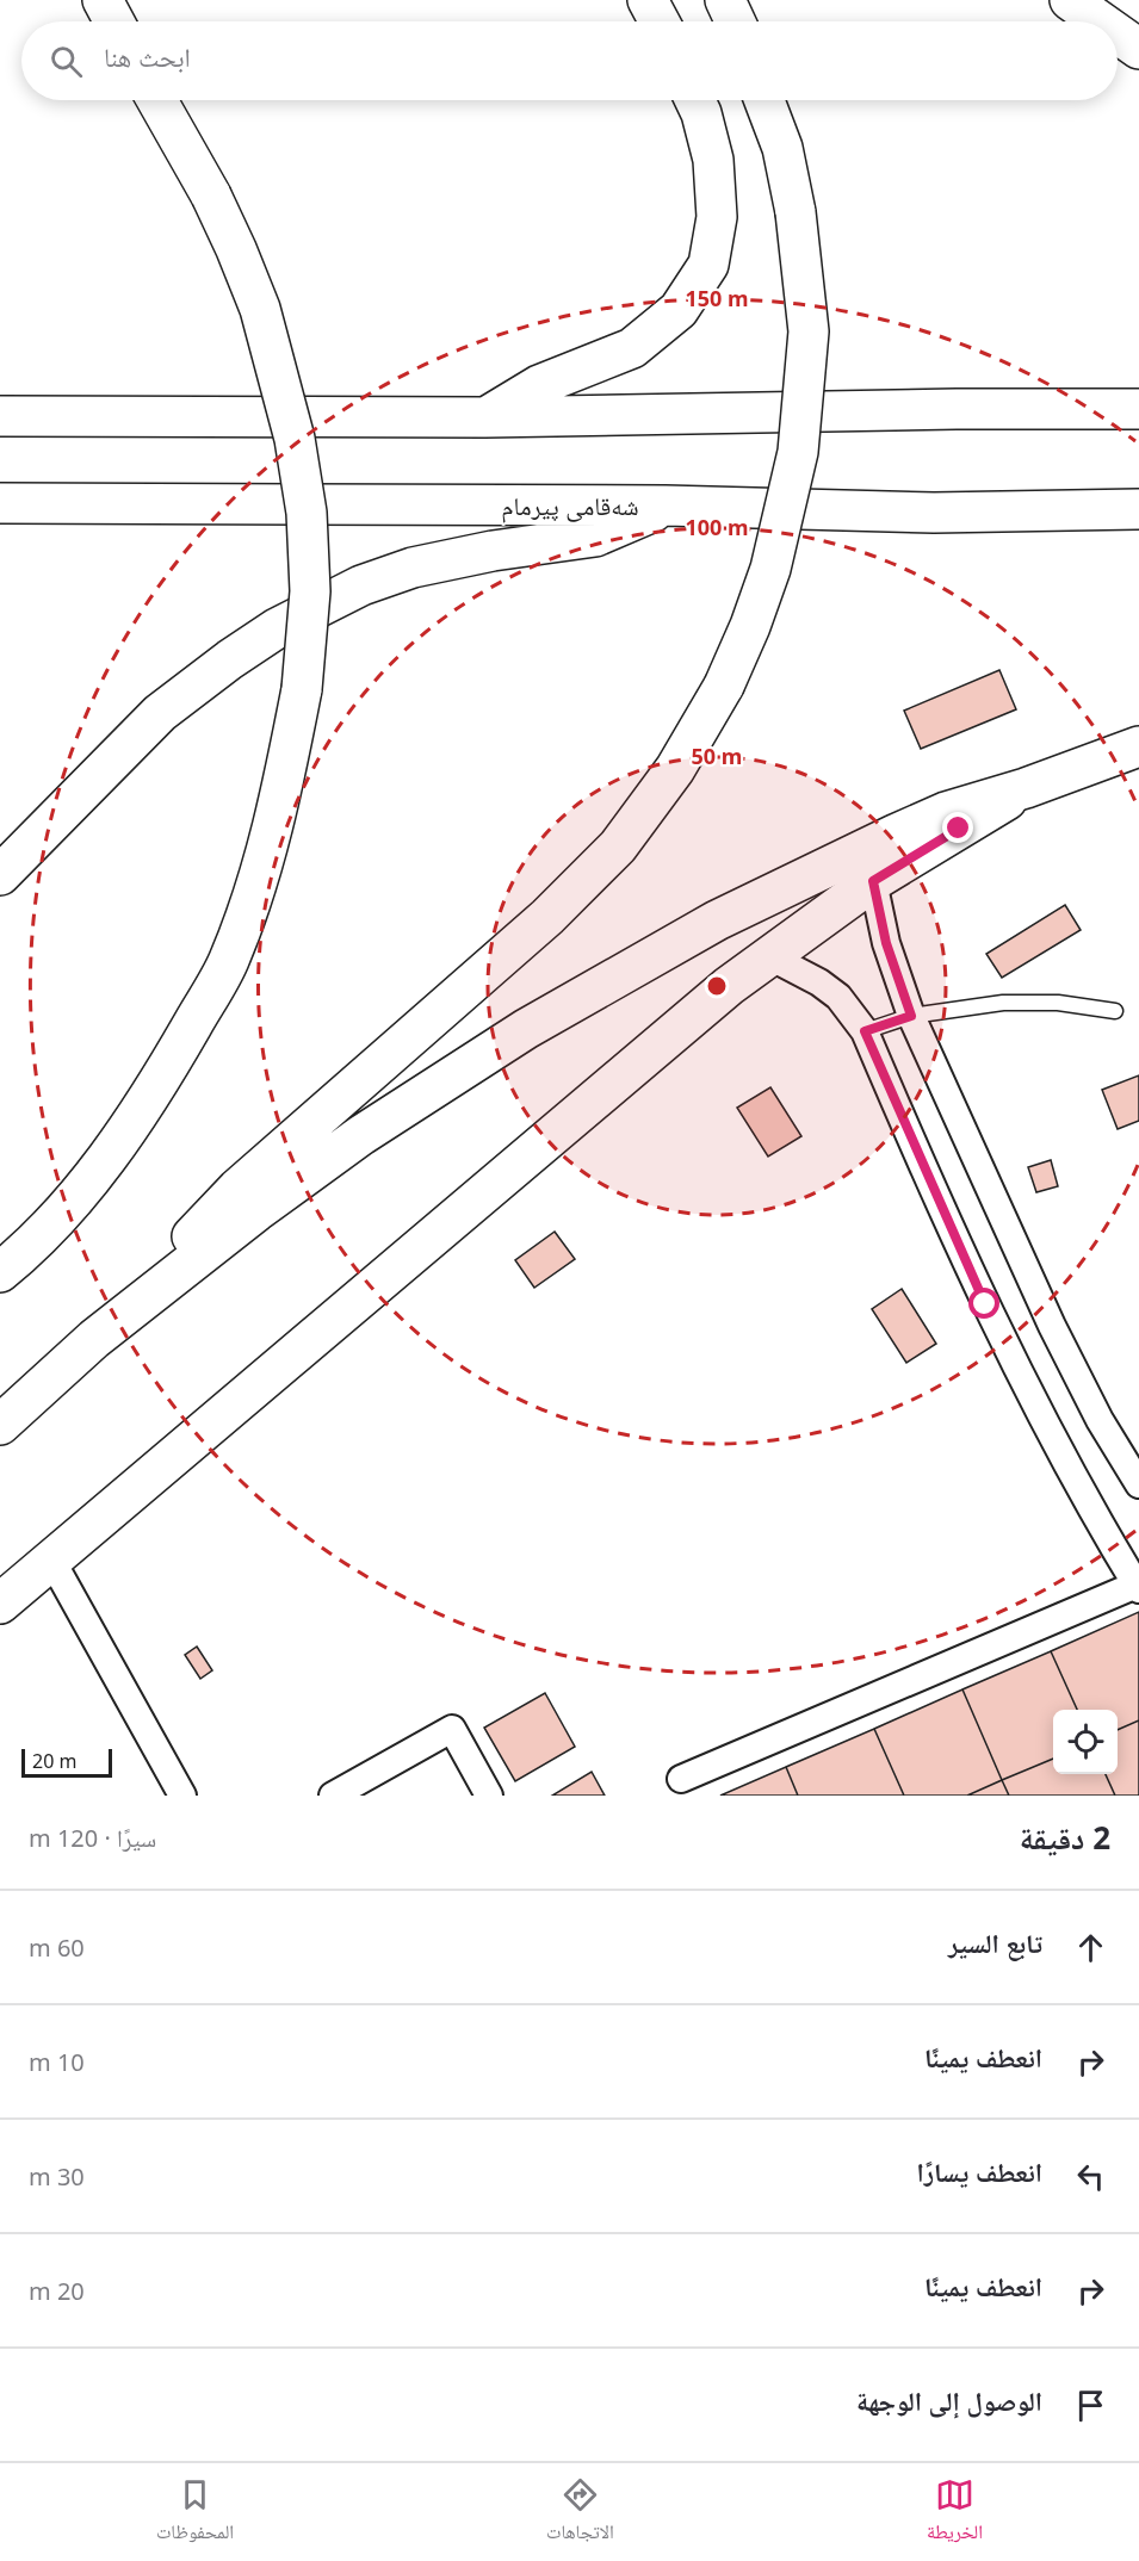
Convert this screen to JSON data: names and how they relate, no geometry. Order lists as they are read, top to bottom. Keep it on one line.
{"streets":{"main road":["شەقامی پیرمام"]},"scale_bar":"20 m","page":{"search":"ابحث هنا","scale":"20 m","heading":["2 دقيقة","سيرًا · 120 m"],"list":[["تابع السير","60 m"],["انعطف يمينًا","10 m"],["انعطف يسارًا","30 m"],["انعطف يمينًا","20 m"],"الوصول إلى الوجهة"],"nav":["الخريطة","الاتجاهات","المحفوظات"]},"rings":["150 m","100 m","50 m"]}
